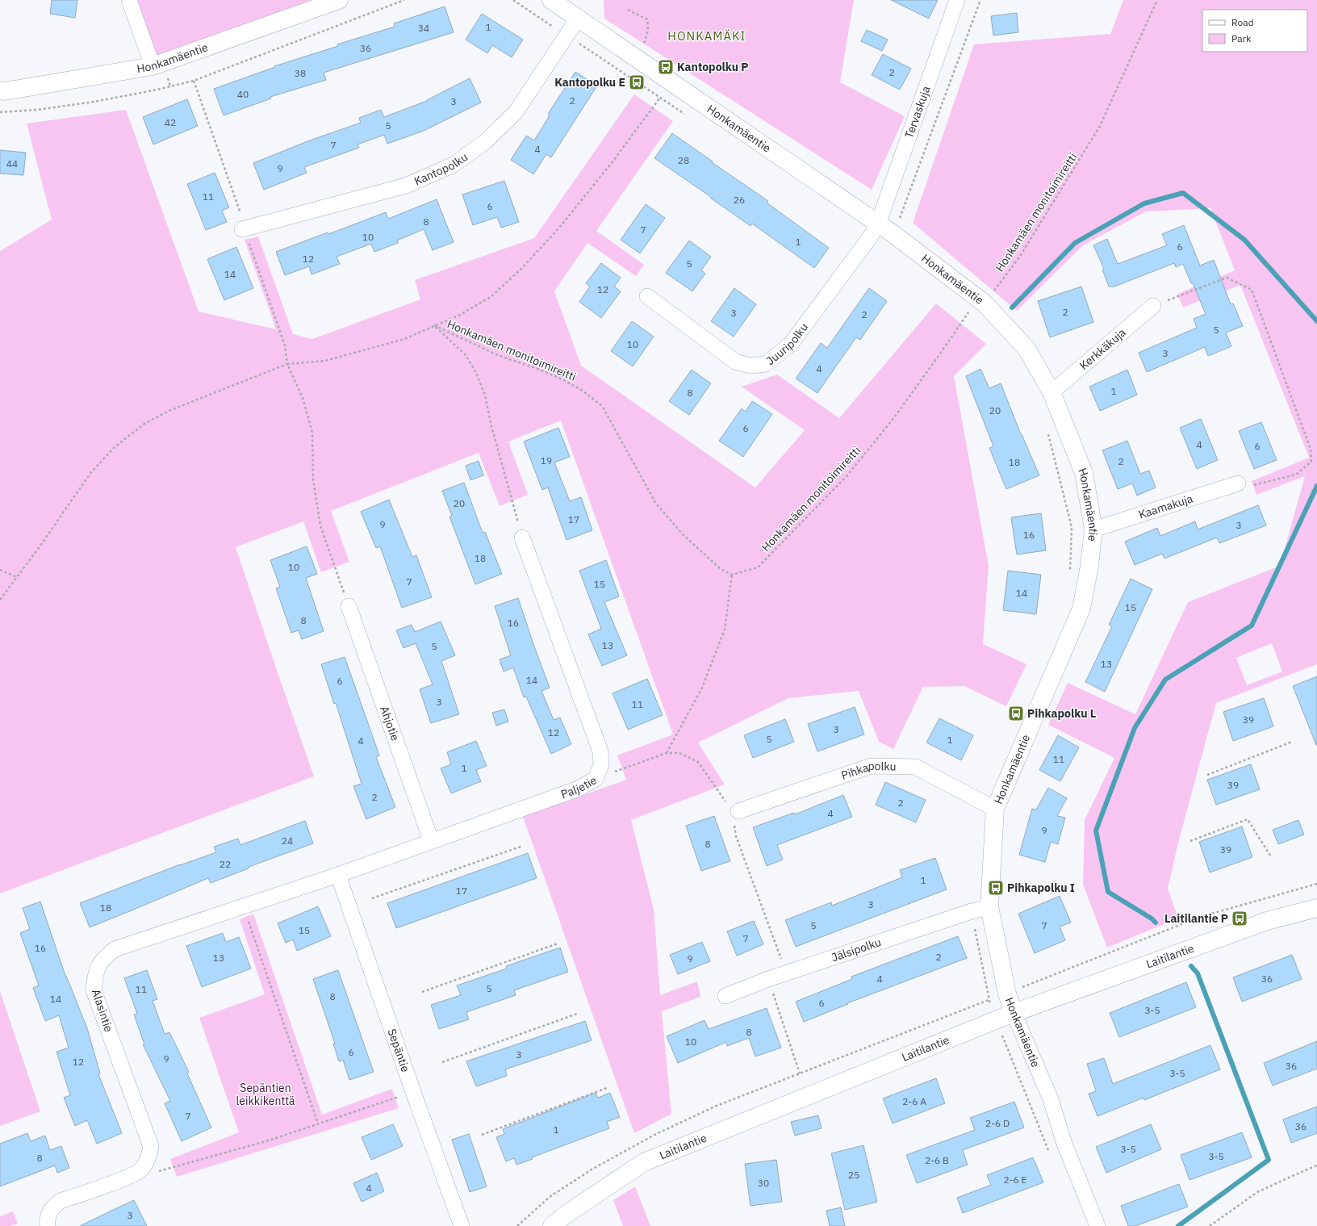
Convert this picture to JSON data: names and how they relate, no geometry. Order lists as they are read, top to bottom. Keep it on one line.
{"streets":{"street":["Honkamäentie","Tervaskuja","Kantopolku","Juuripolku","Kerkkäkuja","Kaamakuja","Ahjotie","Pihkapolku","Paljetie","Jälsipolku","Laitilantie","Alasintie","Sepäntie"],"path":["Honkamäen monitoimireitti"]},"crossings":[["Honkamäentie","Tervaskuja"],["Honkamäentie","Kantopolku"],["Honkamäentie","Honkamäen monitoimireitti"],["Honkamäentie","Juuripolku"],["Honkamäentie","Kerkkäkuja"],["Honkamäentie","Kaamakuja"],["Honkamäentie","Pihkapolku"],["Honkamäentie","Jälsipolku"],["Honkamäentie","Laitilantie"],["Tervaskuja","Juuripolku"],["Ahjotie","Paljetie"],["Paljetie","Alasintie"],["Paljetie","Sepäntie"],["Alasintie","Sepäntie"]],"districts":["HONKAMÄKI"],"parks":["Sepäntien leikkikenttä"],"places":{"bus stop":["Kantopolku P","Kantopolku E","Pihkapolku L","Pihkapolku I","Laitilantie P"]},"house_numbers":["1","34","36","2","38","40","2","3","42","5","7","4","28","44","9","11","26","6","8","7","10","1","6","12","5","14","12","2","3","2","5","10","3","4","1","8","20","6","4","6","19","2","18","20","17","9","3","16","18","10","7","15","14","15","8","16","13","5","13","14","6","3","11","39","3","12","5","1","4","11","1","39","2","2","4","9","24","8","39","22","1","17","3","18","5","7","15","7","16","2","13","9","4","36","5","11","8","14","6","3-5","8","10","6","3","9","12","36","3-5","2-6 A","7","2-6 D","36","1","3-5","3-5","8","2-6 B","25","2-6 E","30","4","3"],"legend":["Road","Park"]}
